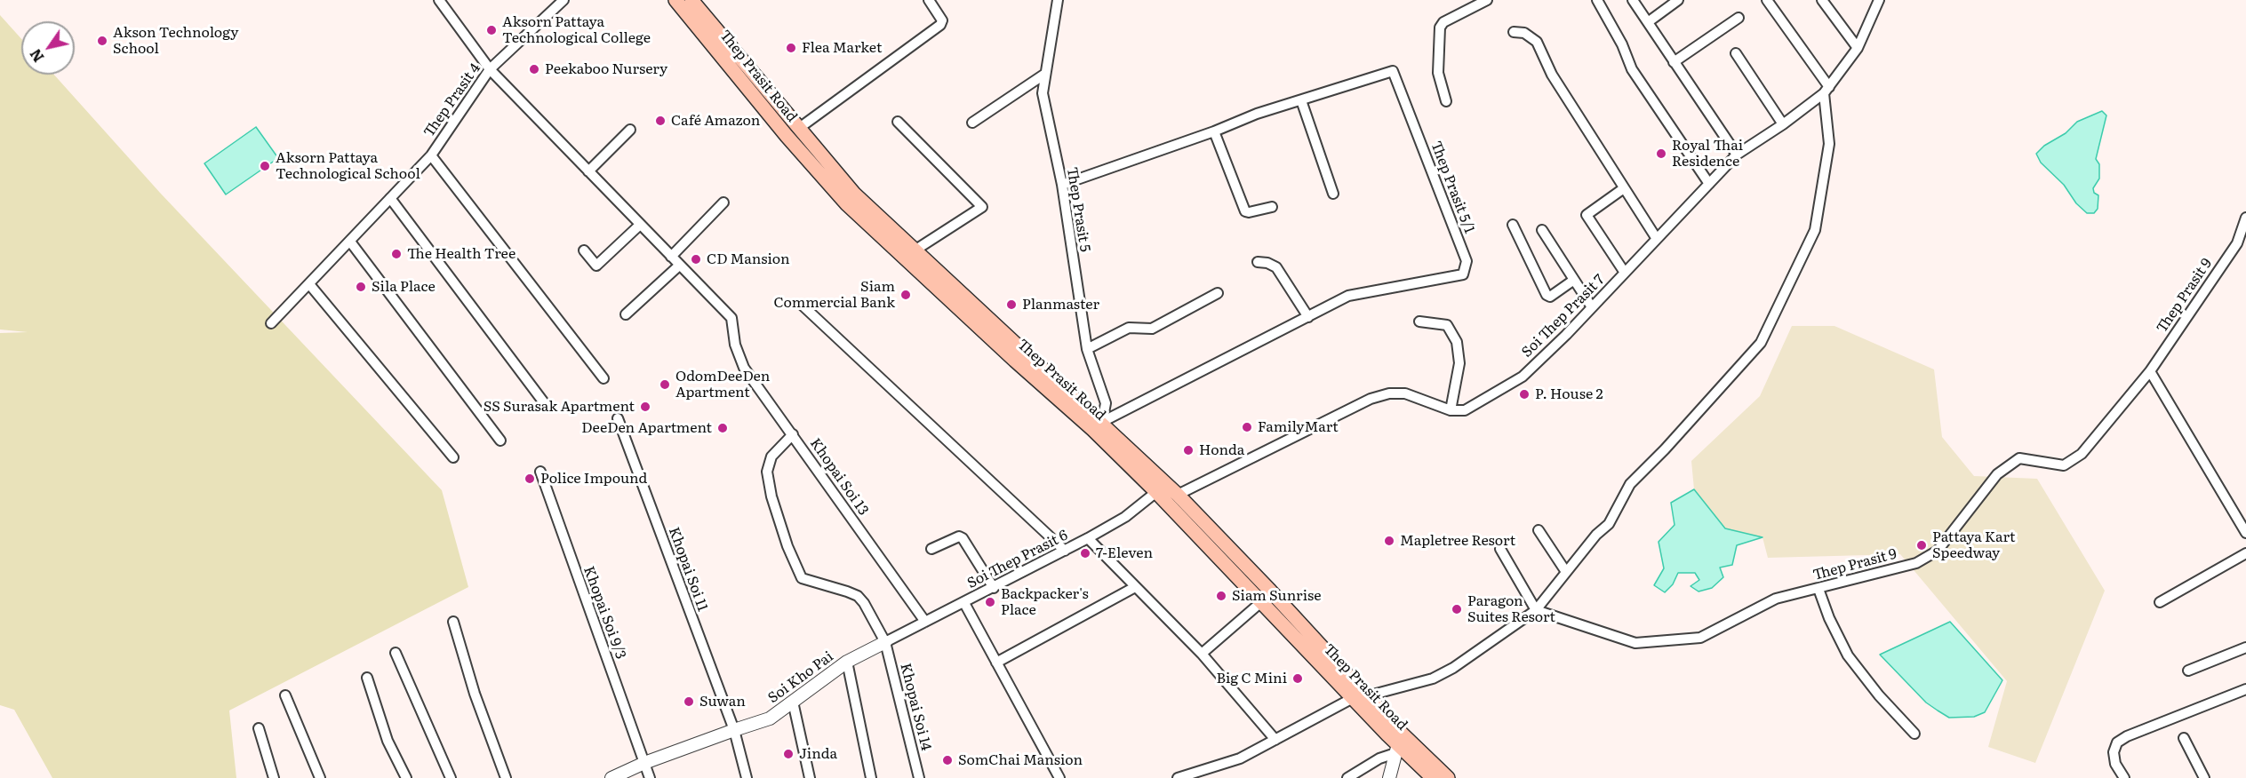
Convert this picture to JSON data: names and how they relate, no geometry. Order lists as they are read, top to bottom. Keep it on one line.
{"streets":{"main road":["Thep Prasit Road"],"street":["Thep Prasit 4","Thep Prasit 5/1","Thep Prasit 5","Thep Prasit 9","Soi Thep Prasit 7","Khopai Soi 13","Soi Thep Prasit 6","Khopai Soi 11","Khopai Soi 9/3","Soi Kho Pai","Khopai Soi 14"]},"crossings":[["Thep Prasit Road","Thep Prasit 5/1"],["Thep Prasit Road","Thep Prasit 5"],["Thep Prasit Road","Soi Thep Prasit 6"],["Thep Prasit 4","Khopai Soi 13"],["Thep Prasit 5/1","Thep Prasit 5"],["Khopai Soi 13","Soi Thep Prasit 6"],["Khopai Soi 13","Khopai Soi 14"],["Soi Thep Prasit 6","Soi Kho Pai"],["Soi Thep Prasit 6","Khopai Soi 14"],["Khopai Soi 11","Soi Kho Pai"],["Khopai Soi 9/3","Soi Kho Pai"],["Soi Kho Pai","Khopai Soi 14"]],"places":["Aksorn Pattaya Technological College","Akson Technology School","Flea Market","Peekaboo Nursery","Café Amazon","Royal Thai Residence","Aksorn Pattaya Technological School","The Health Tree","CD Mansion","Sila Place","Siam Commercial Bank","Planmaster","OdomDeeDen Apartment","P. House 2","SS Surasak Apartment","FamilyMart","DeeDen Apartment","Honda","Police Impound","Mapletree Resort","Pattaya Kart Speedway","7-Eleven","Siam Sunrise","Backpacker's Place","Paragon Suites Resort","Big C Mini","Suwan","Jinda","SomChai Mansion"],"north":"bottom left"}
